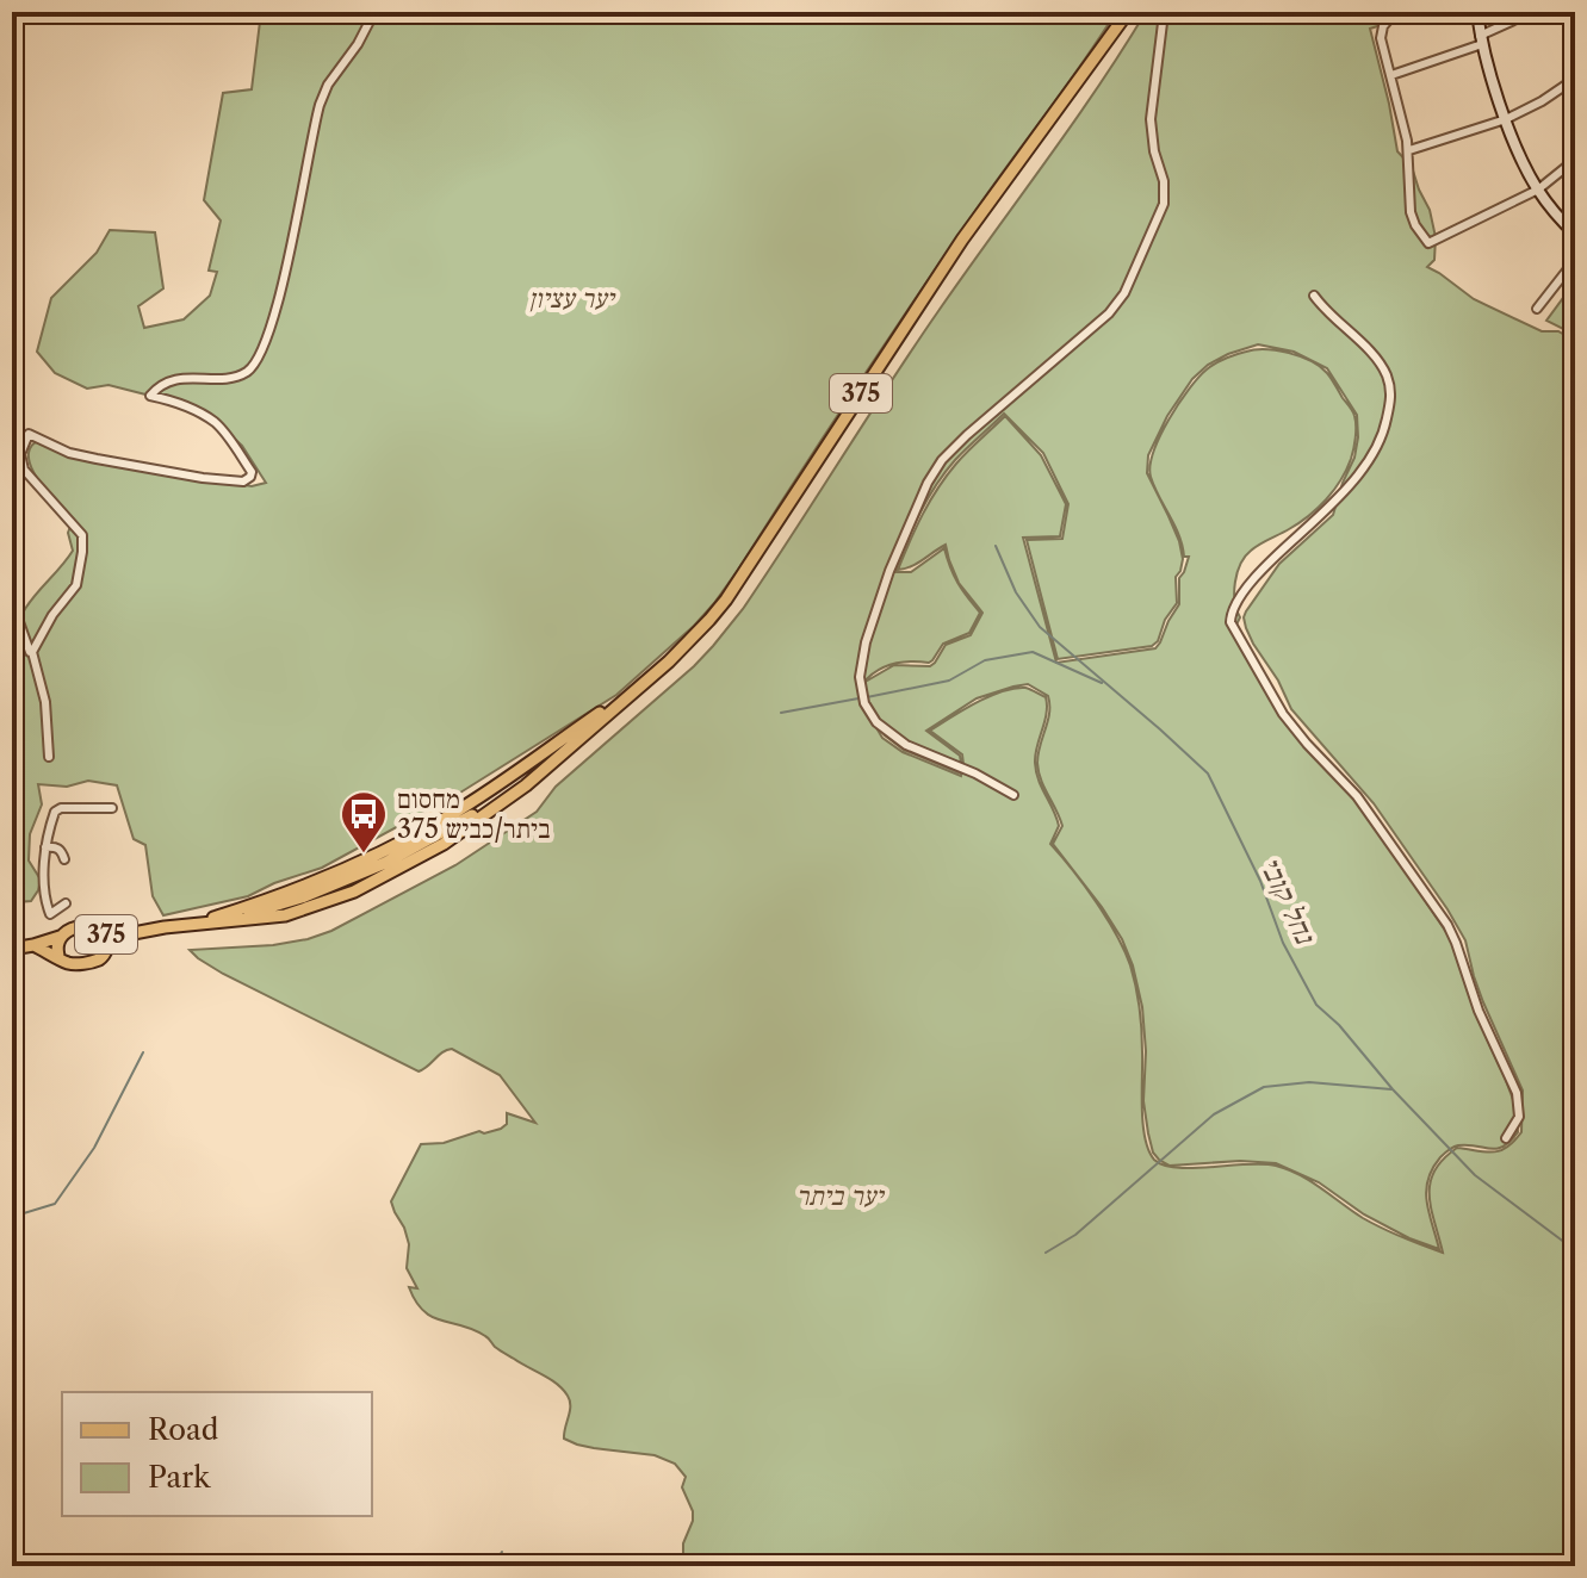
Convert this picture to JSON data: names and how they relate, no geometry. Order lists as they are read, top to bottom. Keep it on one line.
{"streets":{"main road":["375"]},"water":["נחל קובי"],"parks":["יער עציון","יער ביתר"],"places":{"bus stop":["מחסום ביתר/כביש 375"]},"legend":["Road","Park"]}
